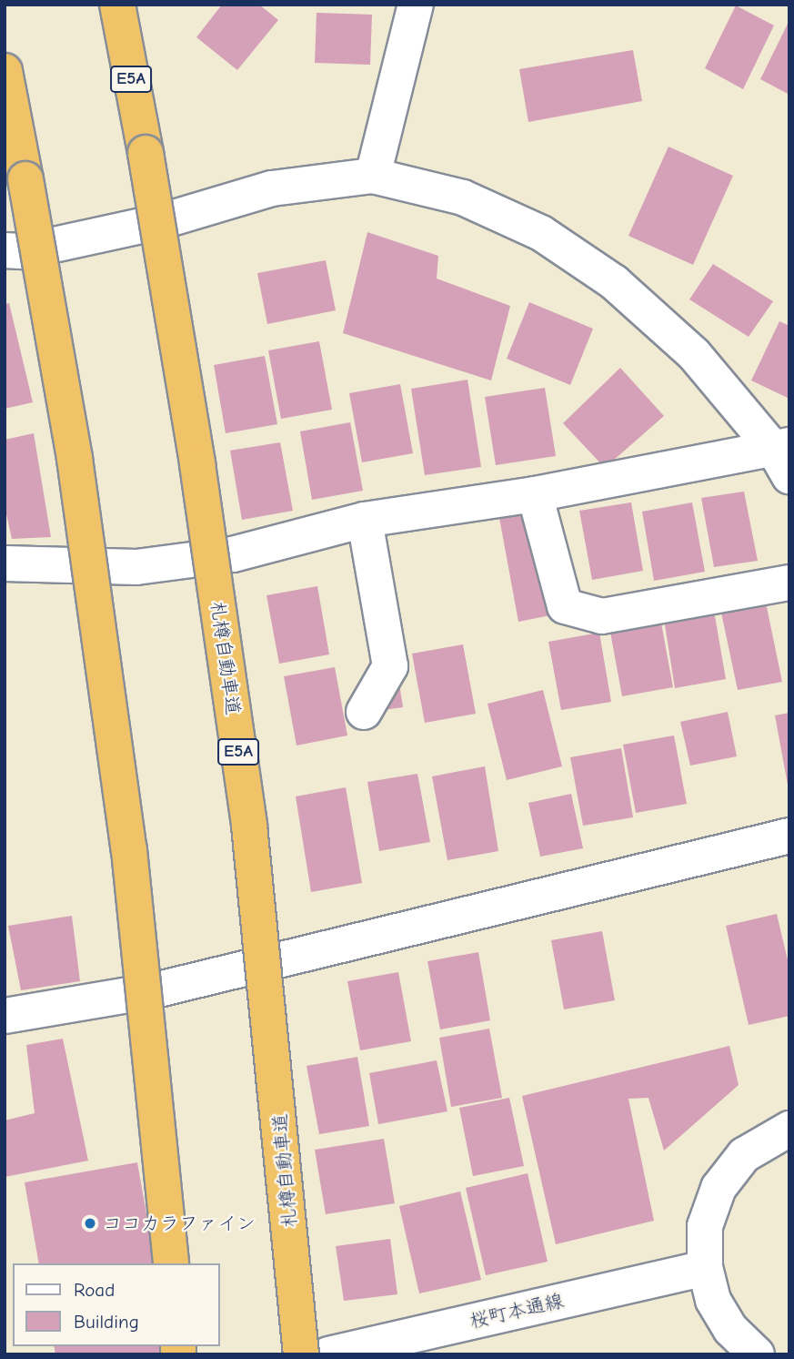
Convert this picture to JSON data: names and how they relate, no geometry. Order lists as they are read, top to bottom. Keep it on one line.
{"streets":{"highway":["E5A","札樽自動車道"],"street":["桜町本通線"]},"places":["ココカラファイン"],"legend":["Road","Building"]}
